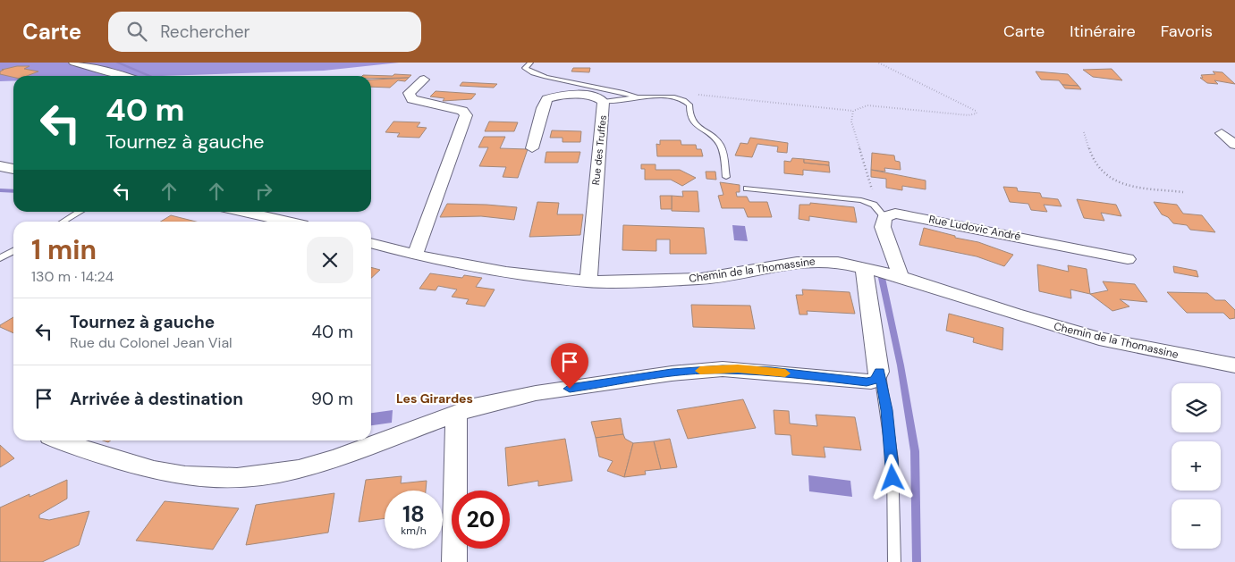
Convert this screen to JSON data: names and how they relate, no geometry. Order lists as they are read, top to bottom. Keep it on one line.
{"streets":{"street":["Rue des Truffes","Rue Ludovic André","Chemin de la Thomassine"]},"crossings":[["Rue des Truffes","Chemin de la Thomassine"]],"districts":["Les Girardes"],"page":{"header":"Carte","search":"Rechercher","nav":["Carte","Itinéraire","Favoris"],"turn":["40 m","Tournez à gauche"],"heading":["1 min","130 m · 14:24"],"list":[{"name":"Tournez à gauche","note":"Rue du Colonel Jean Vial","value":"40 m"},{"name":"Arrivée à destination","value":"90 m"}],"map_buttons":["+","−"],"speed":"18 km/h","limit":"20"}}
